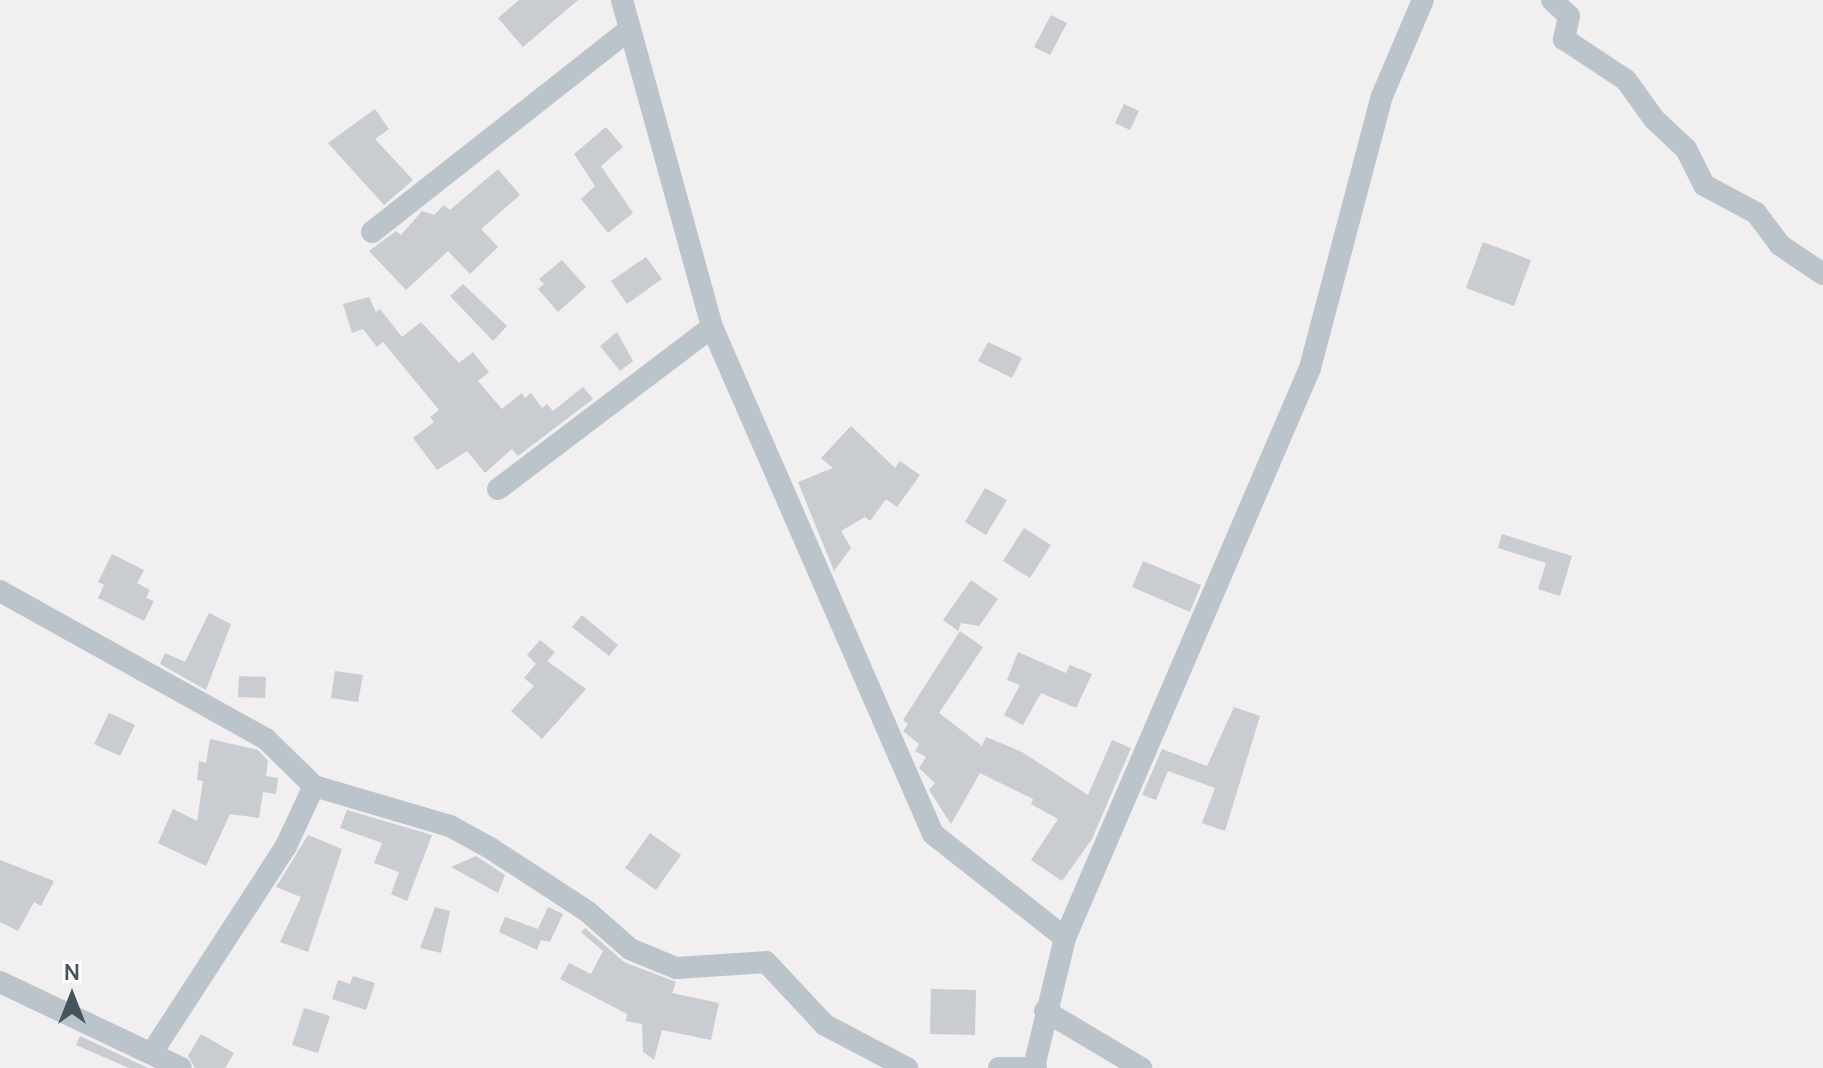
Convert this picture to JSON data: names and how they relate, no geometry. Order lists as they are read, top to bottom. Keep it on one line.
{"north":"top"}
